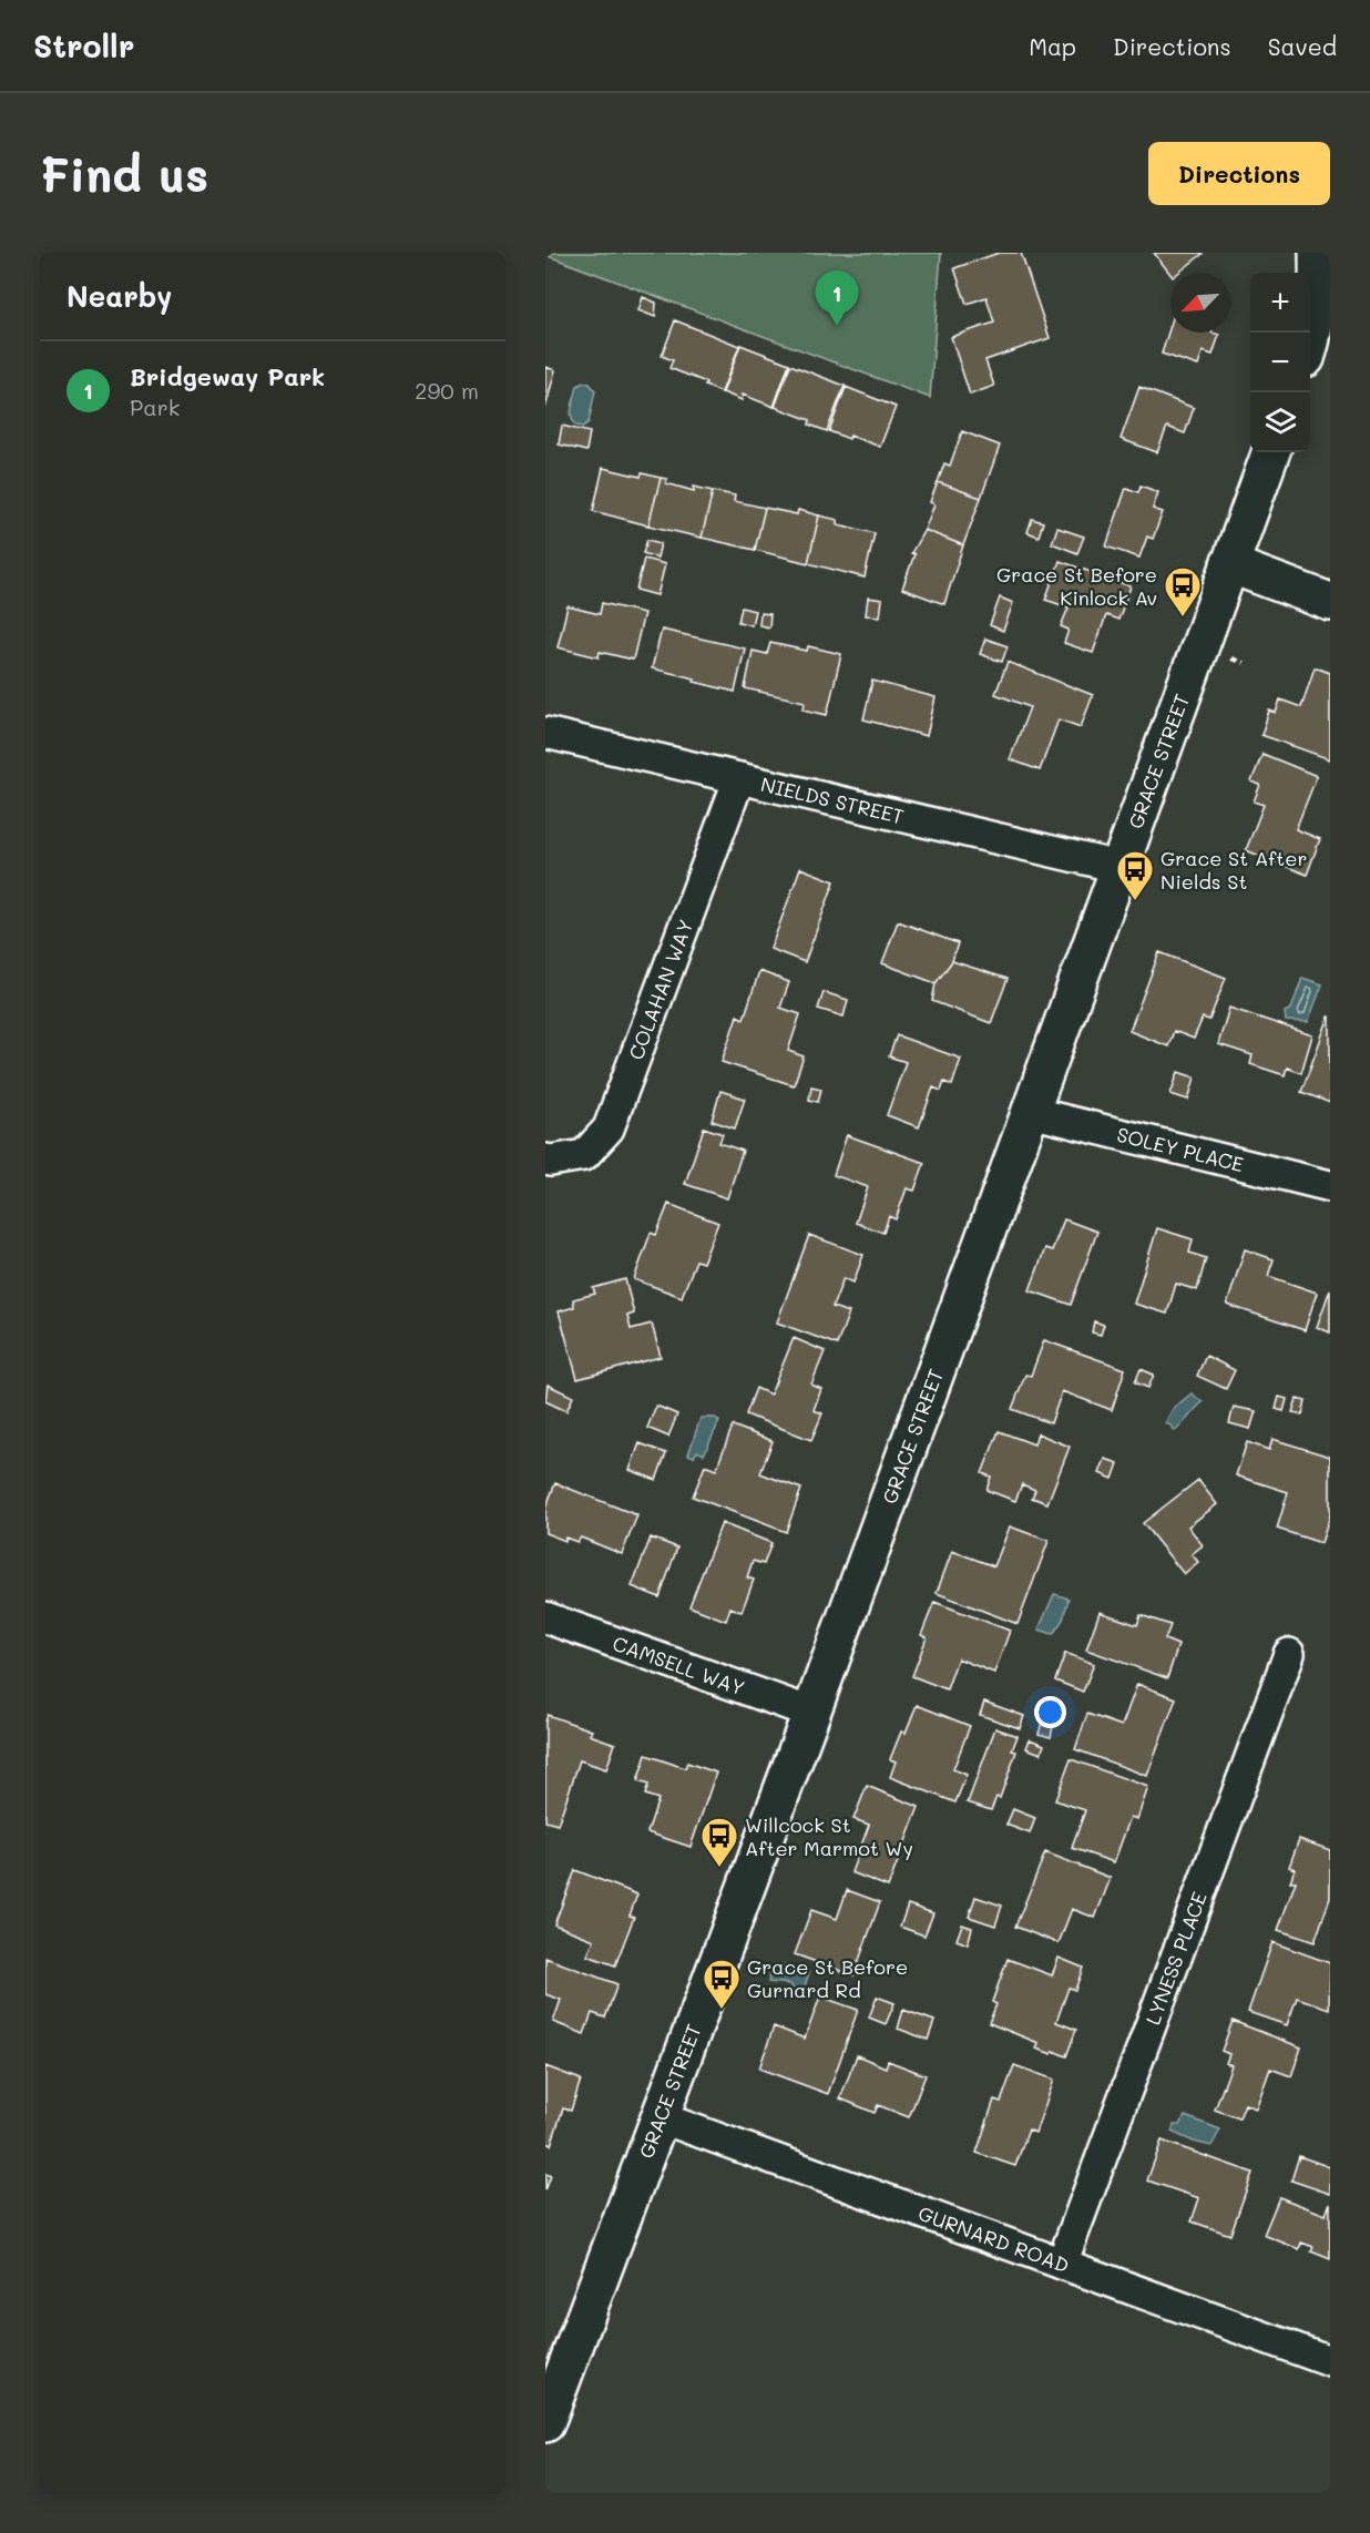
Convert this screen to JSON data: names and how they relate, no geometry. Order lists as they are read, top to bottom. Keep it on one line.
{"streets":{"street":["GRACE STREET","NIELDS STREET","COLAHAN WAY","SOLEY PLACE","CAMSELL WAY","LYNESS PLACE","GURNARD ROAD"]},"crossings":[["GRACE STREET","NIELDS STREET"],["GRACE STREET","SOLEY PLACE"],["GRACE STREET","CAMSELL WAY"],["GRACE STREET","GURNARD ROAD"],["NIELDS STREET","COLAHAN WAY"],["LYNESS PLACE","GURNARD ROAD"]],"places":{"bus stop":["Grace St Before Kinlock Av","Grace St After Nields St","Willcock St After Marmot Wy","Grace St Before Gurnard Rd"]},"north":"bottom left","page":{"header":"Strollr","nav":["Map","Directions","Saved"],"buttons":"Directions","title":"Find us","heading":"Nearby","pins":"1","map_buttons":["+","−"],"list":[{"mark":"1","name":"Bridgeway Park","note":"Park","value":"290 m"}]}}
